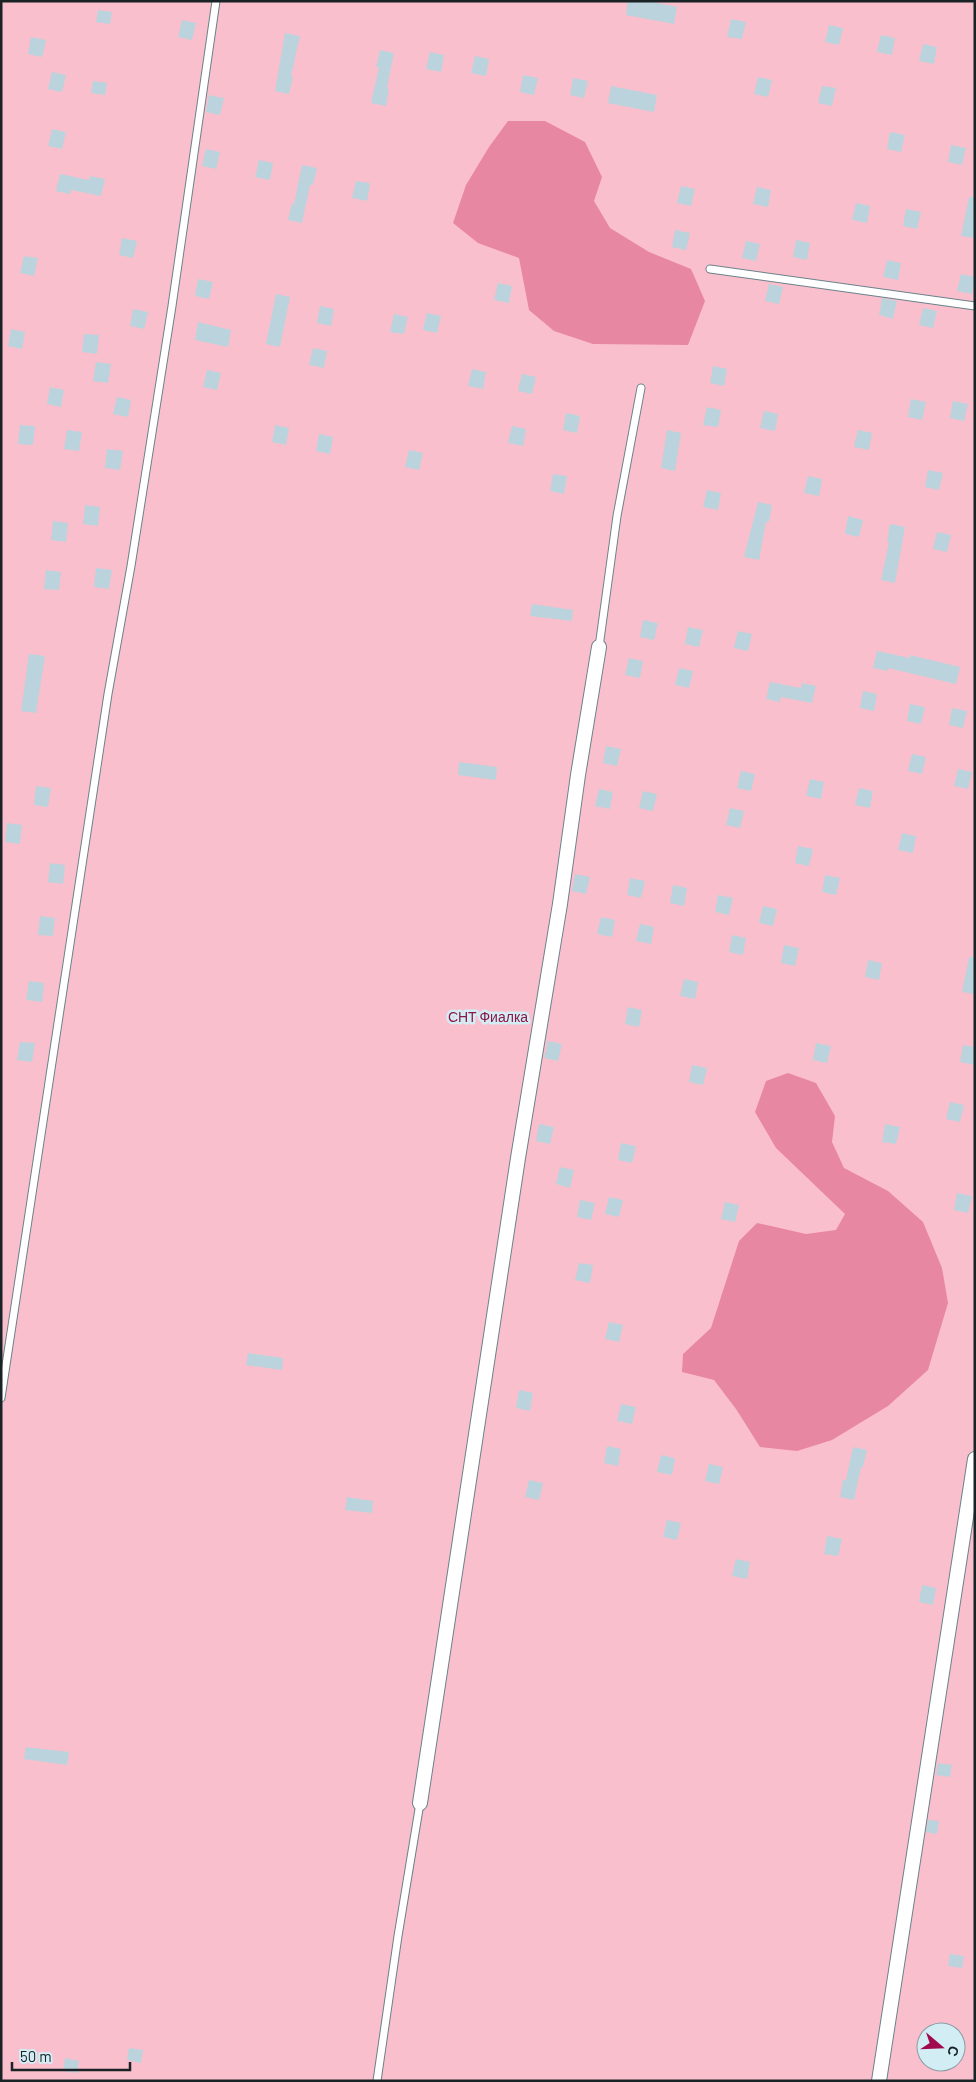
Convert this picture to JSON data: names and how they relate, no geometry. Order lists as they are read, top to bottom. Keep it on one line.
{"parks":["СНТ Фиалка"],"scale_bar":"50 m","north":"right"}
